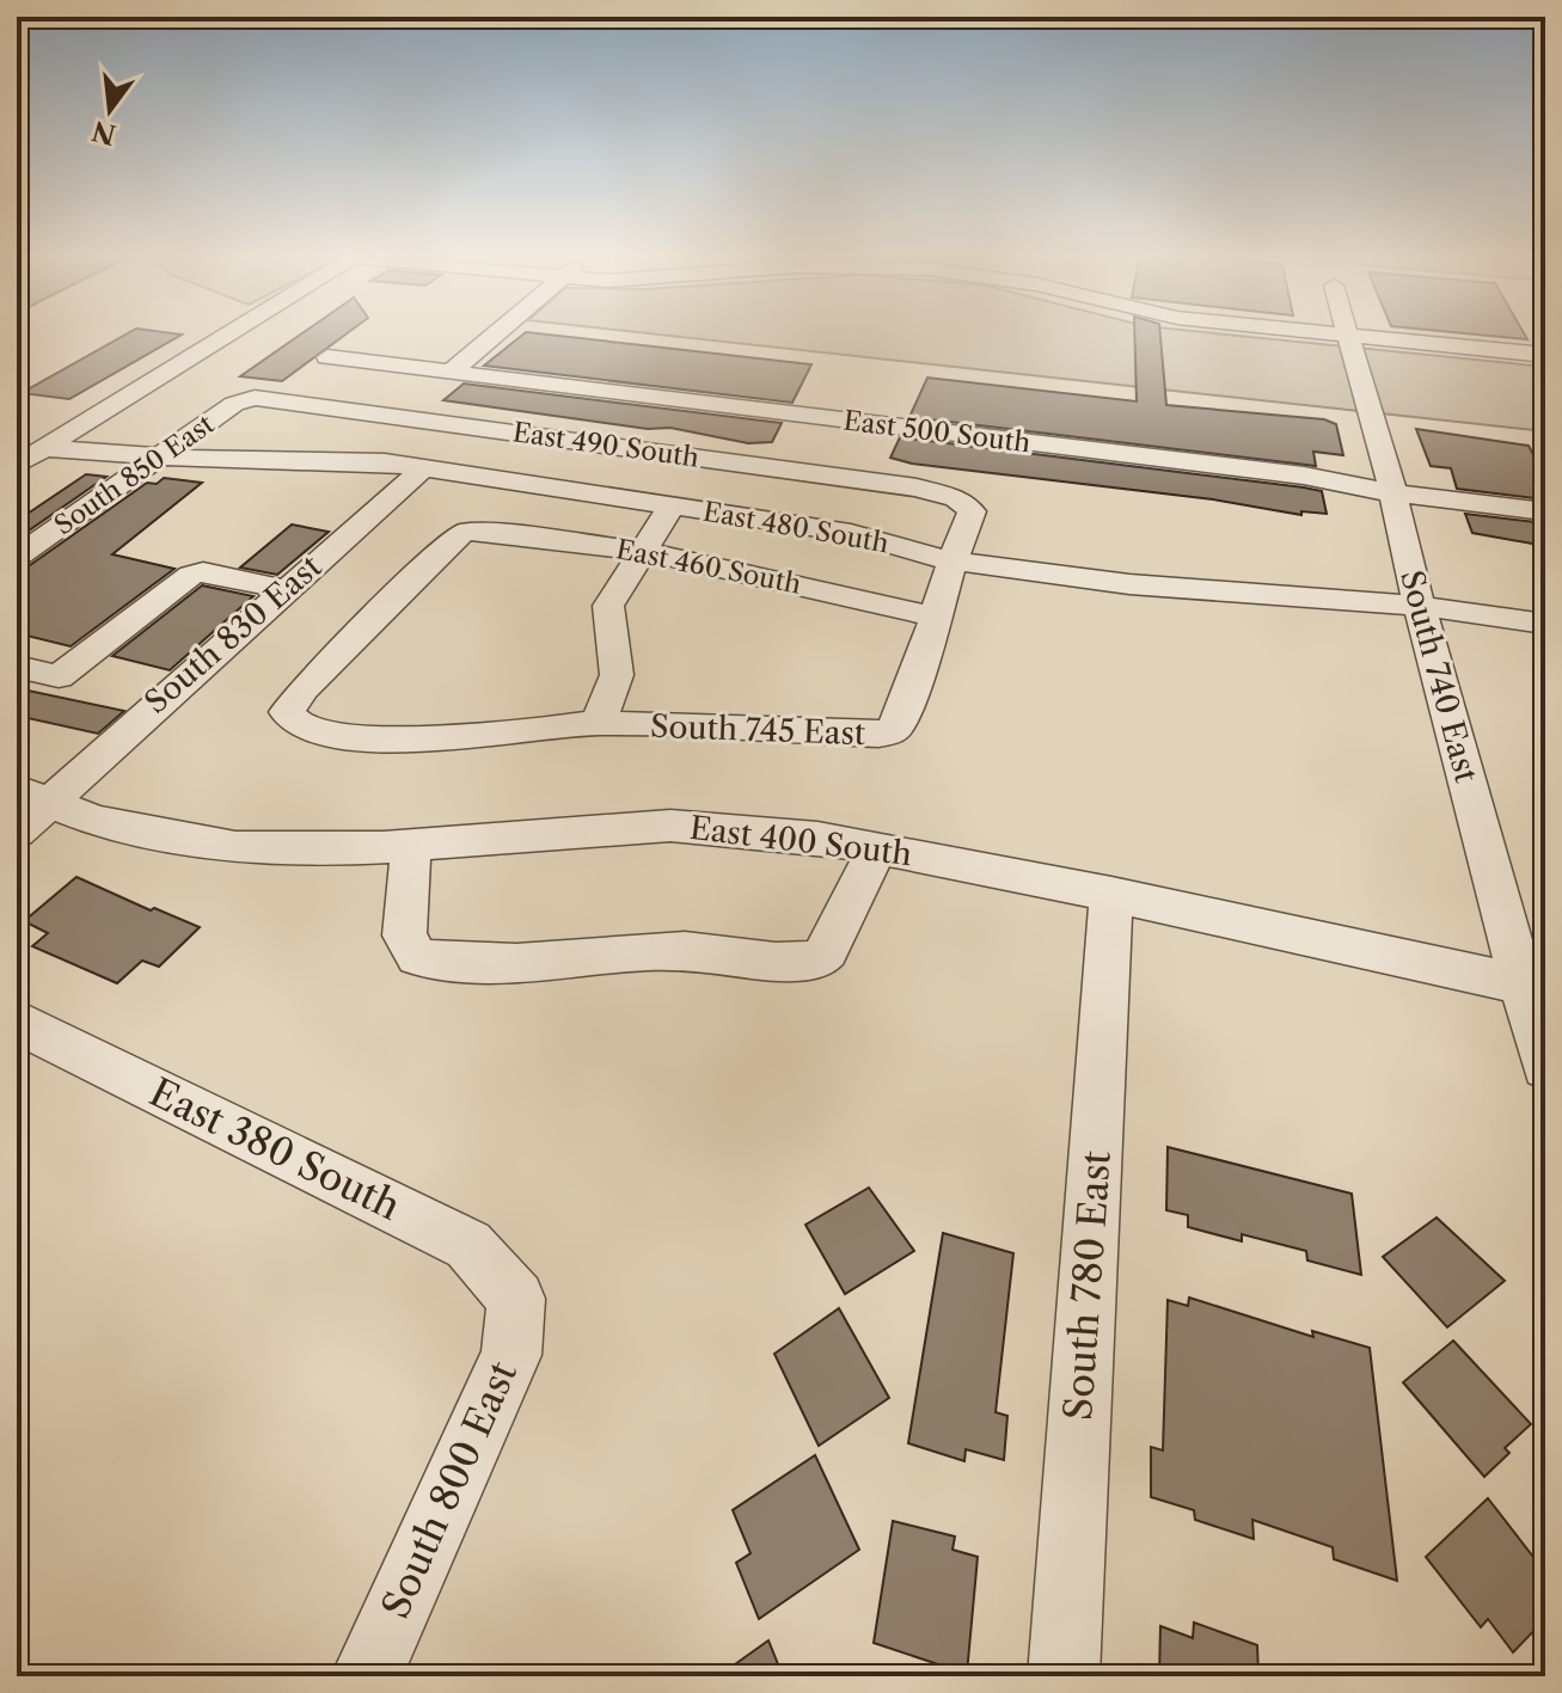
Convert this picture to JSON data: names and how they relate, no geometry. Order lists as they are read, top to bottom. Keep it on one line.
{"streets":{"street":["East 500 South","East 490 South","South 850 East","East 480 South","East 460 South","South 830 East","South 740 East","South 745 East","East 400 South","East 380 South","South 780 East","South 800 East"]},"crossings":[["East 500 South","South 740 East"],["East 490 South","South 850 East"],["East 490 South","South 745 East"],["South 850 East","East 480 South"],["East 480 South","South 830 East"],["East 480 South","South 740 East"],["East 480 South","South 745 East"],["East 460 South","South 745 East"],["South 830 East","East 400 South"],["South 740 East","East 400 South"],["East 400 South","South 780 East"],["East 380 South","South 800 East"]],"north":"bottom"}
